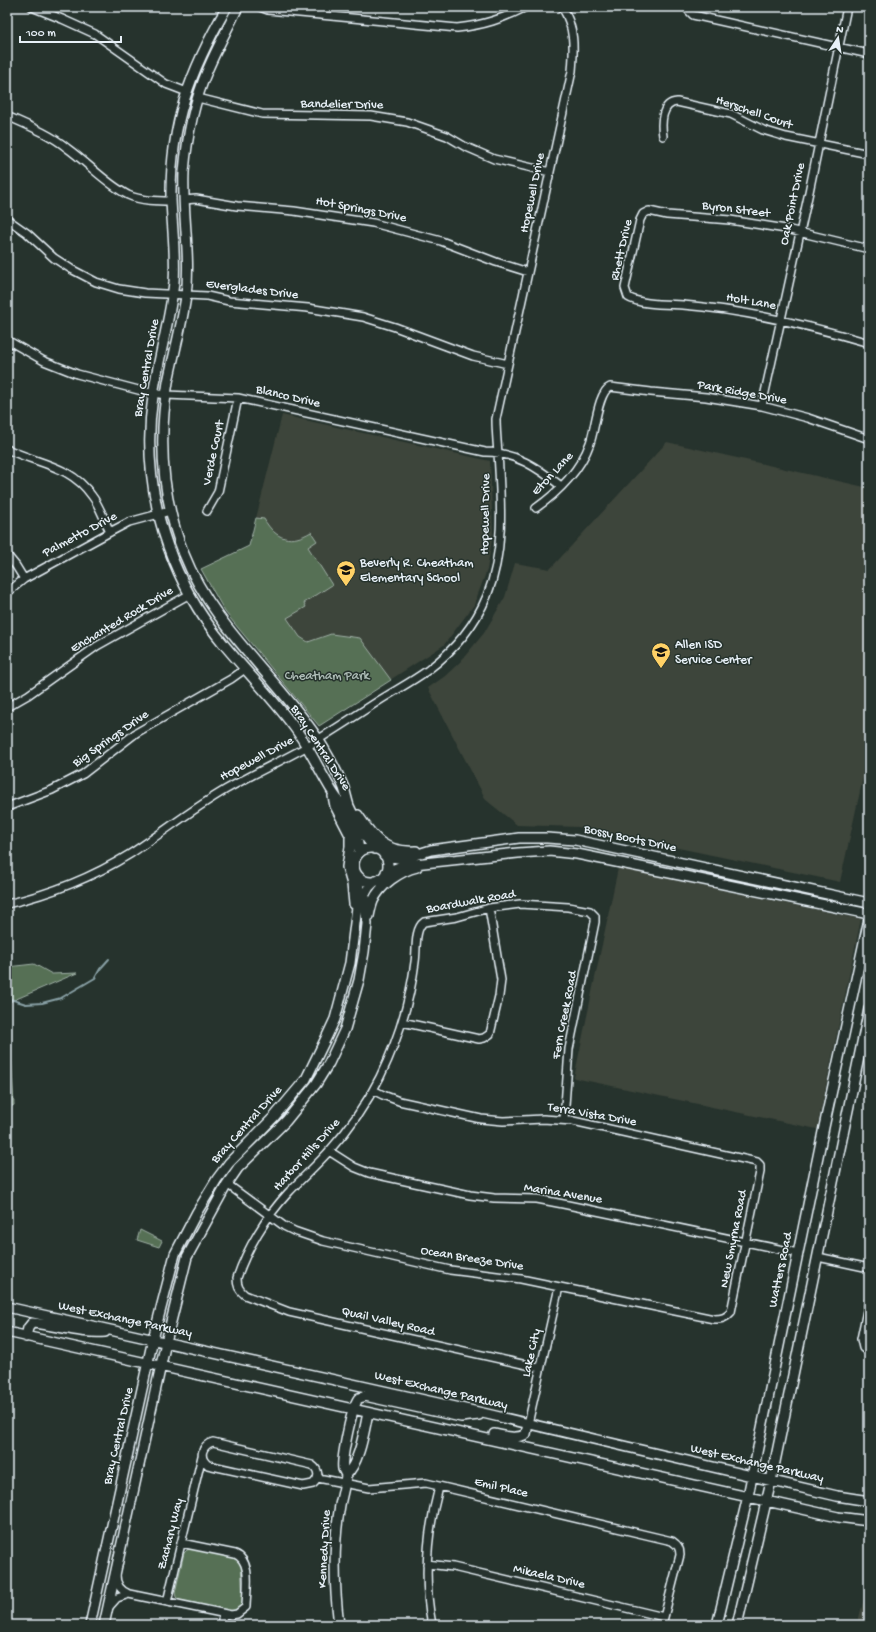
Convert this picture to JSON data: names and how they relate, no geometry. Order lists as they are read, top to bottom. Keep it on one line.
{"streets":{"street":["Bandelier Drive","Herschell Court","Hopewell Drive","Oak Point Drive","Hot Springs Drive","Byron Street","Rhett Drive","Everglades Drive","Holt Lane","Bray Central Drive","Park Ridge Drive","Blanco Drive","Verde Court","Eton Lane","Palmetto Drive","Enchanted Rock Drive","Big Springs Drive","Bossy Boots Drive","Boardwalk Road","Fern Creek Road","Terra Vista Drive","Harbor Hills Drive","Marina Avenue","New Smyrna Road","Ocean Breeze Drive","Watters Road","West Exchange Parkway","Quail Valley Road","Lake City","Emil Place","Zachary Way","Kennedy Drive","Mikaela Drive"]},"crossings":[["Bandelier Drive","Hopewell Drive"],["Bandelier Drive","Bray Central Drive"],["Herschell Court","Oak Point Drive"],["Hopewell Drive","Hot Springs Drive"],["Hopewell Drive","Everglades Drive"],["Hopewell Drive","Bray Central Drive"],["Hopewell Drive","Blanco Drive"],["Oak Point Drive","Byron Street"],["Oak Point Drive","Holt Lane"],["Oak Point Drive","Park Ridge Drive"],["Hot Springs Drive","Bray Central Drive"],["Byron Street","Rhett Drive"],["Rhett Drive","Holt Lane"],["Everglades Drive","Bray Central Drive"],["Bray Central Drive","Blanco Drive"],["Bray Central Drive","Palmetto Drive"],["Bray Central Drive","Enchanted Rock Drive"],["Bray Central Drive","Big Springs Drive"],["Bray Central Drive","Bossy Boots Drive"],["Bray Central Drive","Ocean Breeze Drive"],["Bray Central Drive","West Exchange Parkway"],["Park Ridge Drive","Eton Lane"],["Blanco Drive","Verde Court"],["Blanco Drive","Eton Lane"],["Boardwalk Road","Fern Creek Road"],["Boardwalk Road","Harbor Hills Drive"],["Fern Creek Road","Terra Vista Drive"],["Terra Vista Drive","Harbor Hills Drive"],["Terra Vista Drive","New Smyrna Road"],["Harbor Hills Drive","Marina Avenue"],["Harbor Hills Drive","Ocean Breeze Drive"],["Harbor Hills Drive","Quail Valley Road"],["Marina Avenue","New Smyrna Road"],["Marina Avenue","Watters Road"],["New Smyrna Road","Ocean Breeze Drive"],["Ocean Breeze Drive","Lake City"],["Watters Road","West Exchange Parkway"],["West Exchange Parkway","Lake City"],["Quail Valley Road","Lake City"],["Emil Place","Kennedy Drive"],["Emil Place","Mikaela Drive"]],"parks":["Cheatham Park"],"places":{"school or university":["Beverly R. Cheatham Elementary School","Allen ISD Service Center"]},"scale_bar":"100 m","north":"top"}
